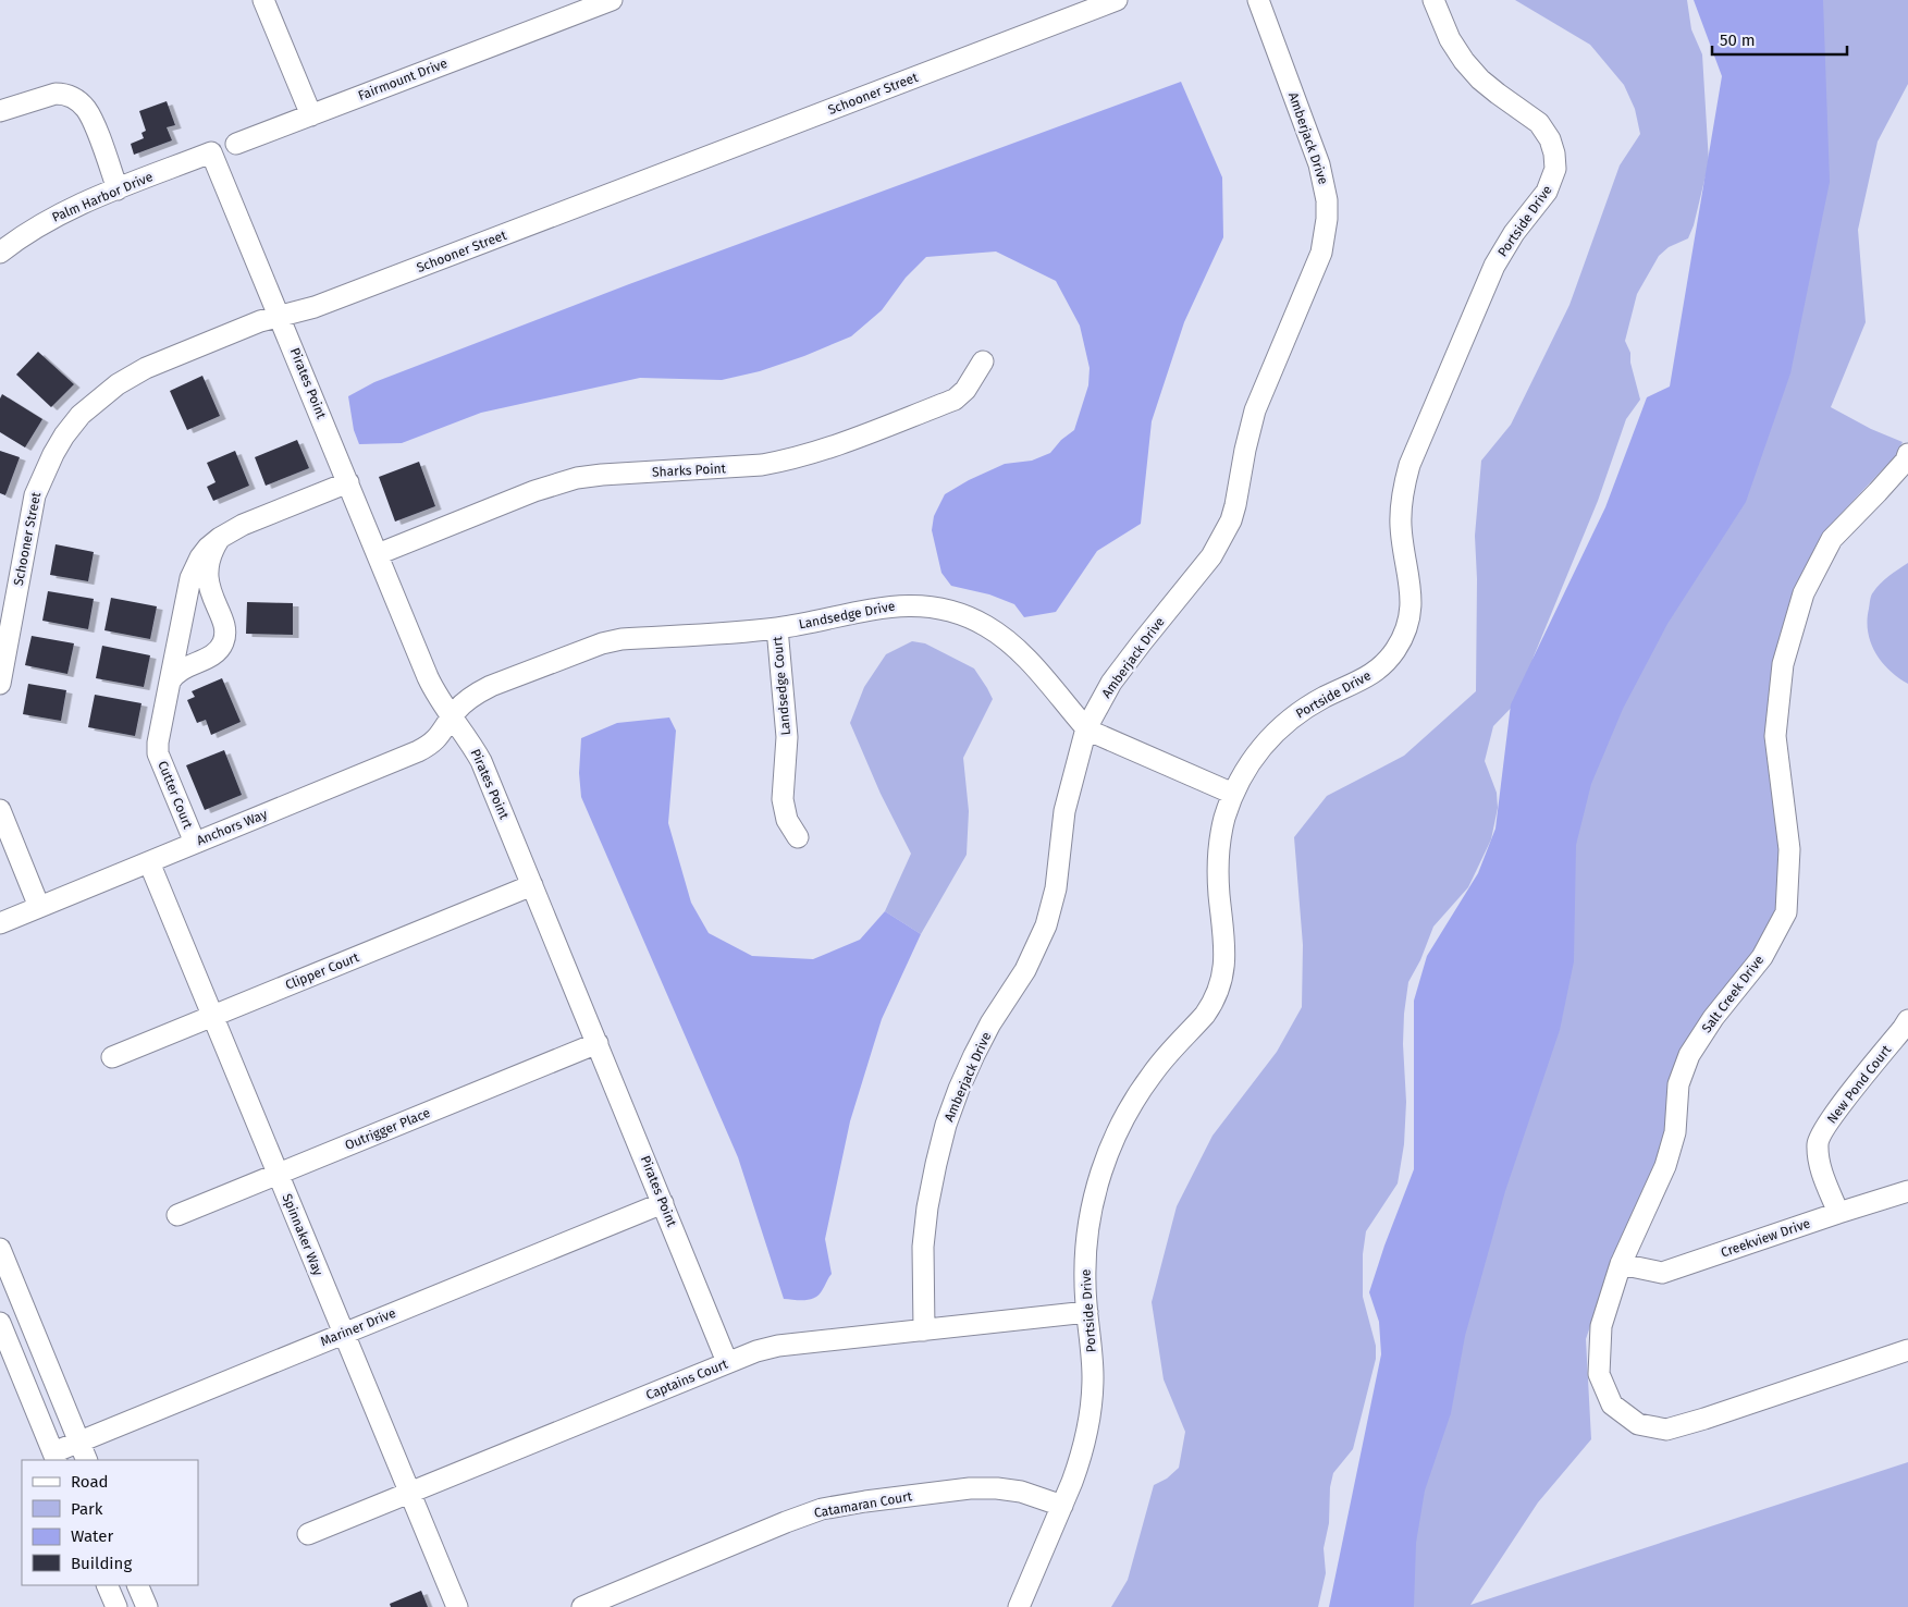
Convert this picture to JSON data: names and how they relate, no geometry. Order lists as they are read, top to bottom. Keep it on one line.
{"streets":{"street":["Fairmount Drive","Schooner Street","Amberjack Drive","Palm Harbor Drive","Portside Drive","Pirates Point","Sharks Point","Landsedge Drive","Landsedge Court","Cutter Court","Anchors Way","Clipper Court","Salt Creek Drive","New Pond Court","Outrigger Place","Spinnaker Way","Creekview Drive","Mariner Drive","Captains Court","Catamaran Court"]},"crossings":[["Schooner Street","Pirates Point"],["Amberjack Drive","Landsedge Drive"],["Amberjack Drive","Captains Court"],["Palm Harbor Drive","Pirates Point"],["Portside Drive","Landsedge Drive"],["Portside Drive","Captains Court"],["Portside Drive","Catamaran Court"],["Pirates Point","Sharks Point"],["Pirates Point","Landsedge Drive"],["Pirates Point","Cutter Court"],["Pirates Point","Anchors Way"],["Pirates Point","Clipper Court"],["Pirates Point","Outrigger Place"],["Pirates Point","Mariner Drive"],["Pirates Point","Captains Court"],["Landsedge Drive","Landsedge Court"],["Landsedge Drive","Anchors Way"],["Cutter Court","Anchors Way"],["Anchors Way","Spinnaker Way"],["Clipper Court","Spinnaker Way"],["Salt Creek Drive","Creekview Drive"],["New Pond Court","Creekview Drive"],["Outrigger Place","Spinnaker Way"],["Spinnaker Way","Mariner Drive"],["Spinnaker Way","Captains Court"]],"legend":["Road","Park","Water","Building"],"scale_bar":"50 m"}
